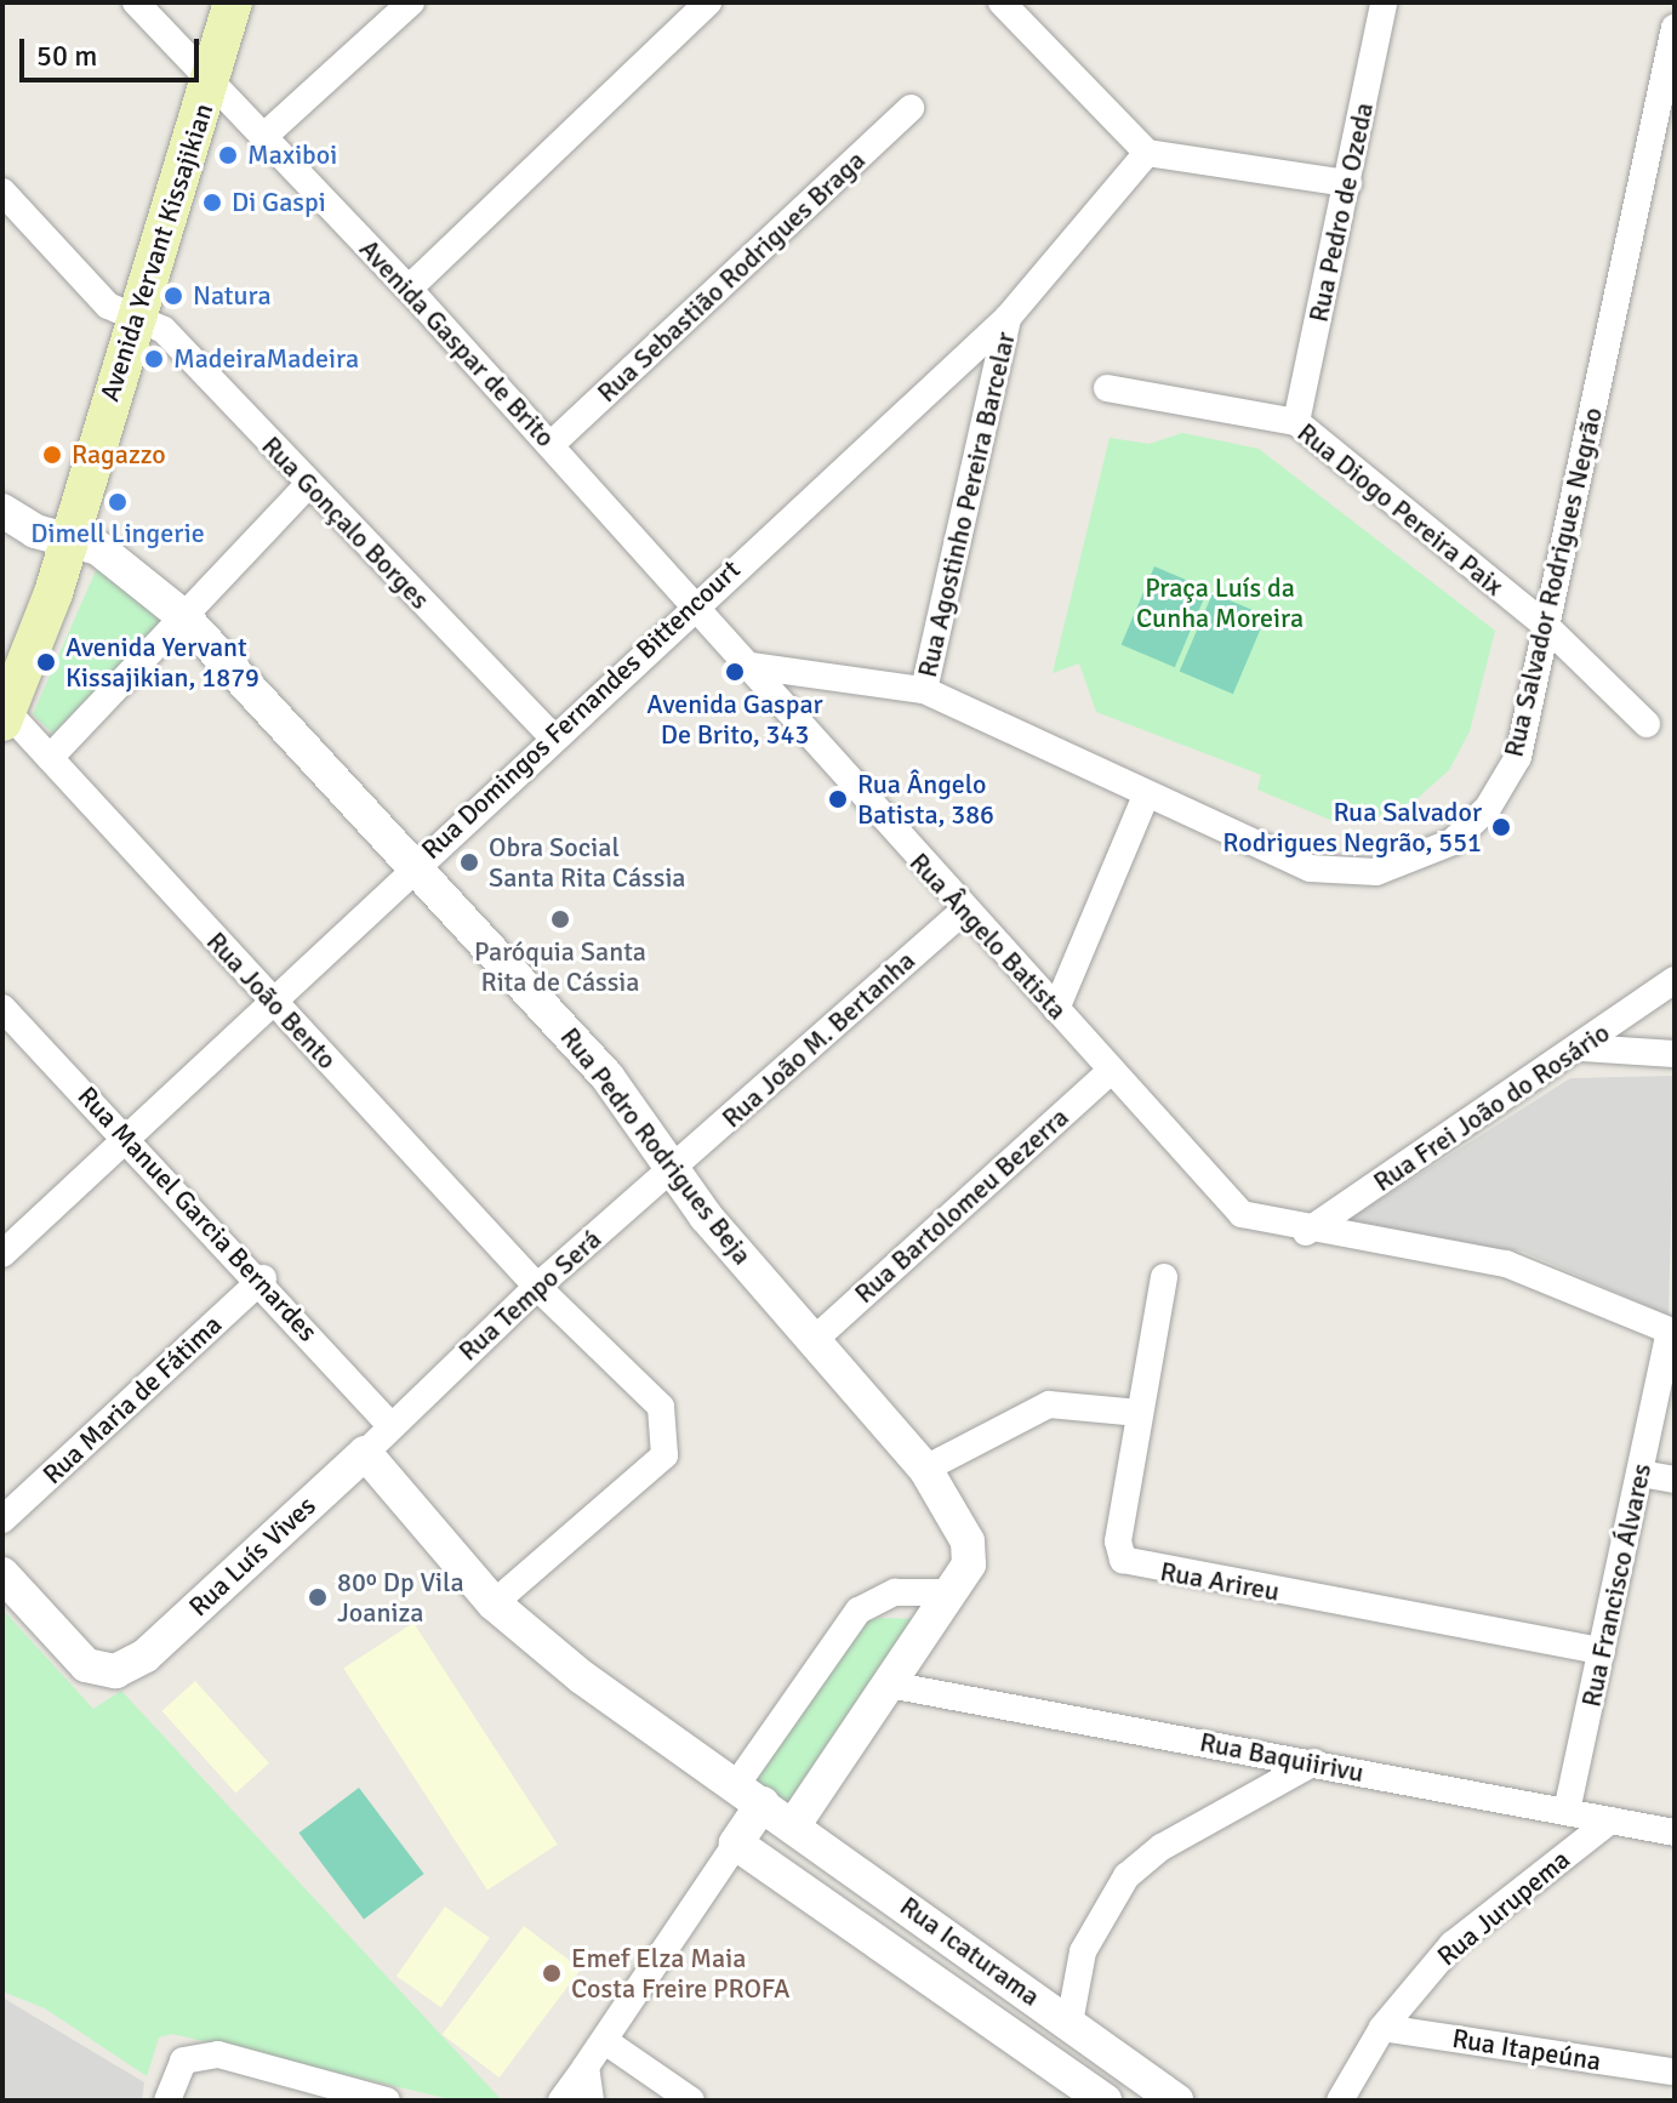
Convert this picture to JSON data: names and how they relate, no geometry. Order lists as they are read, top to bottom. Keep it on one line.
{"streets":{"main road":["Avenida Yervant Kissajikian"],"street":["Rua Pedro de Ozeda","Rua Sebastião Rodrigues Braga","Avenida Gaspar de Brito","Rua Agostinho Pereira Barcelar","Rua Diogo Pereira Paix","Rua Gonçalo Borges","Rua Salvador Rodrigues Negrão","Rua Domingos Fernandes Bittencourt","Rua Ângelo Batista","Rua João Bento","Rua João M. Bertanha","Rua Frei João do Rosário","Rua Pedro Rodrigues Beja","Rua Bartolomeu Bezerra","Rua Manuel Garcia Bernardes","Rua Tempo Será","Rua Maria de Fátima","Rua Luís Vives","Rua Arireu","Rua Francisco Álvares","Rua Baquiirivu","Rua Jurupema","Rua Icaturama","Rua Itapeúna"]},"crossings":[["Rua Pedro de Ozeda","Rua Diogo Pereira Paix"],["Avenida Yervant Kissajikian","Avenida Gaspar de Brito"],["Avenida Yervant Kissajikian","Rua Gonçalo Borges"],["Avenida Yervant Kissajikian","Rua João Bento"],["Avenida Yervant Kissajikian","Rua Pedro Rodrigues Beja"],["Rua Sebastião Rodrigues Braga","Avenida Gaspar de Brito"],["Avenida Gaspar de Brito","Rua Domingos Fernandes Bittencourt"],["Avenida Gaspar de Brito","Rua Ângelo Batista"],["Rua Agostinho Pereira Barcelar","Rua Salvador Rodrigues Negrão"],["Rua Agostinho Pereira Barcelar","Rua Domingos Fernandes Bittencourt"],["Rua Diogo Pereira Paix","Rua Salvador Rodrigues Negrão"],["Rua Gonçalo Borges","Rua Domingos Fernandes Bittencourt"],["Rua Salvador Rodrigues Negrão","Rua Ângelo Batista"],["Rua Domingos Fernandes Bittencourt","Rua Ângelo Batista"],["Rua Domingos Fernandes Bittencourt","Rua João Bento"],["Rua Domingos Fernandes Bittencourt","Rua Pedro Rodrigues Beja"],["Rua Domingos Fernandes Bittencourt","Rua Manuel Garcia Bernardes"],["Rua Ângelo Batista","Rua João M. Bertanha"],["Rua Ângelo Batista","Rua Frei João do Rosário"],["Rua Ângelo Batista","Rua Bartolomeu Bezerra"],["Rua Ângelo Batista","Rua Francisco Álvares"],["Rua João Bento","Rua Tempo Será"],["Rua João Bento","Rua Icaturama"],["Rua João M. Bertanha","Rua Pedro Rodrigues Beja"],["Rua João M. Bertanha","Rua Tempo Será"],["Rua Frei João do Rosário","Rua Francisco Álvares"],["Rua Pedro Rodrigues Beja","Rua Bartolomeu Bezerra"],["Rua Pedro Rodrigues Beja","Rua Tempo Será"],["Rua Pedro Rodrigues Beja","Rua Baquiirivu"],["Rua Pedro Rodrigues Beja","Rua Icaturama"],["Rua Manuel Garcia Bernardes","Rua Tempo Será"],["Rua Manuel Garcia Bernardes","Rua Maria de Fátima"],["Rua Manuel Garcia Bernardes","Rua Luís Vives"],["Rua Tempo Será","Rua Luís Vives"],["Rua Luís Vives","Rua Icaturama"],["Rua Arireu","Rua Francisco Álvares"],["Rua Francisco Álvares","Rua Baquiirivu"],["Rua Baquiirivu","Rua Jurupema"],["Rua Jurupema","Rua Itapeúna"]],"parks":["Praça Luís da Cunha Moreira"],"places":["Maxiboi","Di Gaspi","Natura","MadeiraMadeira","Ragazzo","Dimell Lingerie","Avenida Yervant Kissajikian, 1879","Avenida Gaspar De Brito, 343","Rua Ângelo Batista, 386","Rua Salvador Rodrigues Negrão, 551","Obra Social Santa Rita Cássia","Paróquia Santa Rita de Cássia","80º Dp Vila Joaniza","Emef Elza Maia Costa Freire PROFA"],"scale_bar":"50 m"}
